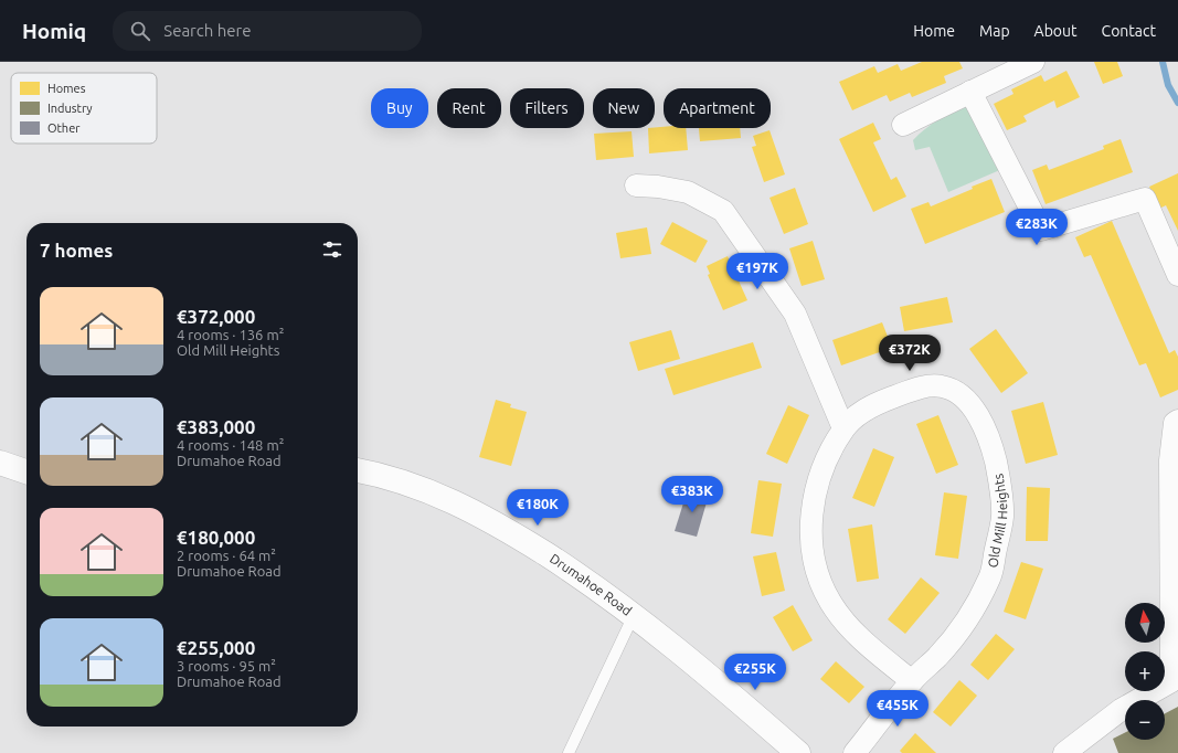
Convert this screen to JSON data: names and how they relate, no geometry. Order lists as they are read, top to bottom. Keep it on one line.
{"streets":{"main road":["Drumahoe Road"],"street":["Old Mill Heights"]},"legend":["Homes","Industry","Other"],"north":"top","page":{"header":"Homiq","search":"Search here","nav":["Home","Map","About","Contact"],"chip":["Buy","Rent","Filters","New","Apartment"],"price":["€283K","€197K","€372K","€383K","€180K","€255K","€455K"],"heading":"7 homes","list":[{"name":"€372,000","note":"4 rooms · 136 m² · Old Mill Heights"},{"name":"€383,000","note":"4 rooms · 148 m² · Drumahoe Road"},{"name":"€180,000","note":"2 rooms · 64 m² · Drumahoe Road"},{"name":"€255,000","note":"3 rooms · 95 m² · Drumahoe Road"}],"map_buttons":["+","−"]}}
